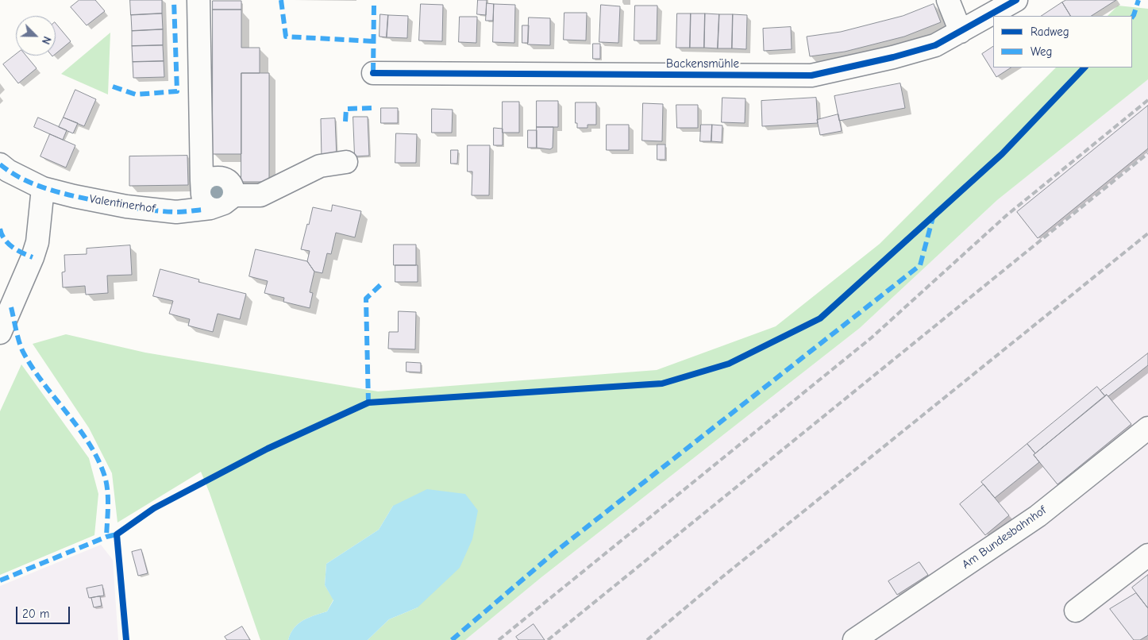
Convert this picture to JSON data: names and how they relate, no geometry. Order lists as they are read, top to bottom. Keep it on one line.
{"streets":{"street":["Backensmühle","Valentinerhof","Am Bundesbahnhof"]},"legend":["Radweg","Weg"],"scale_bar":"20 m","north":"bottom right"}
